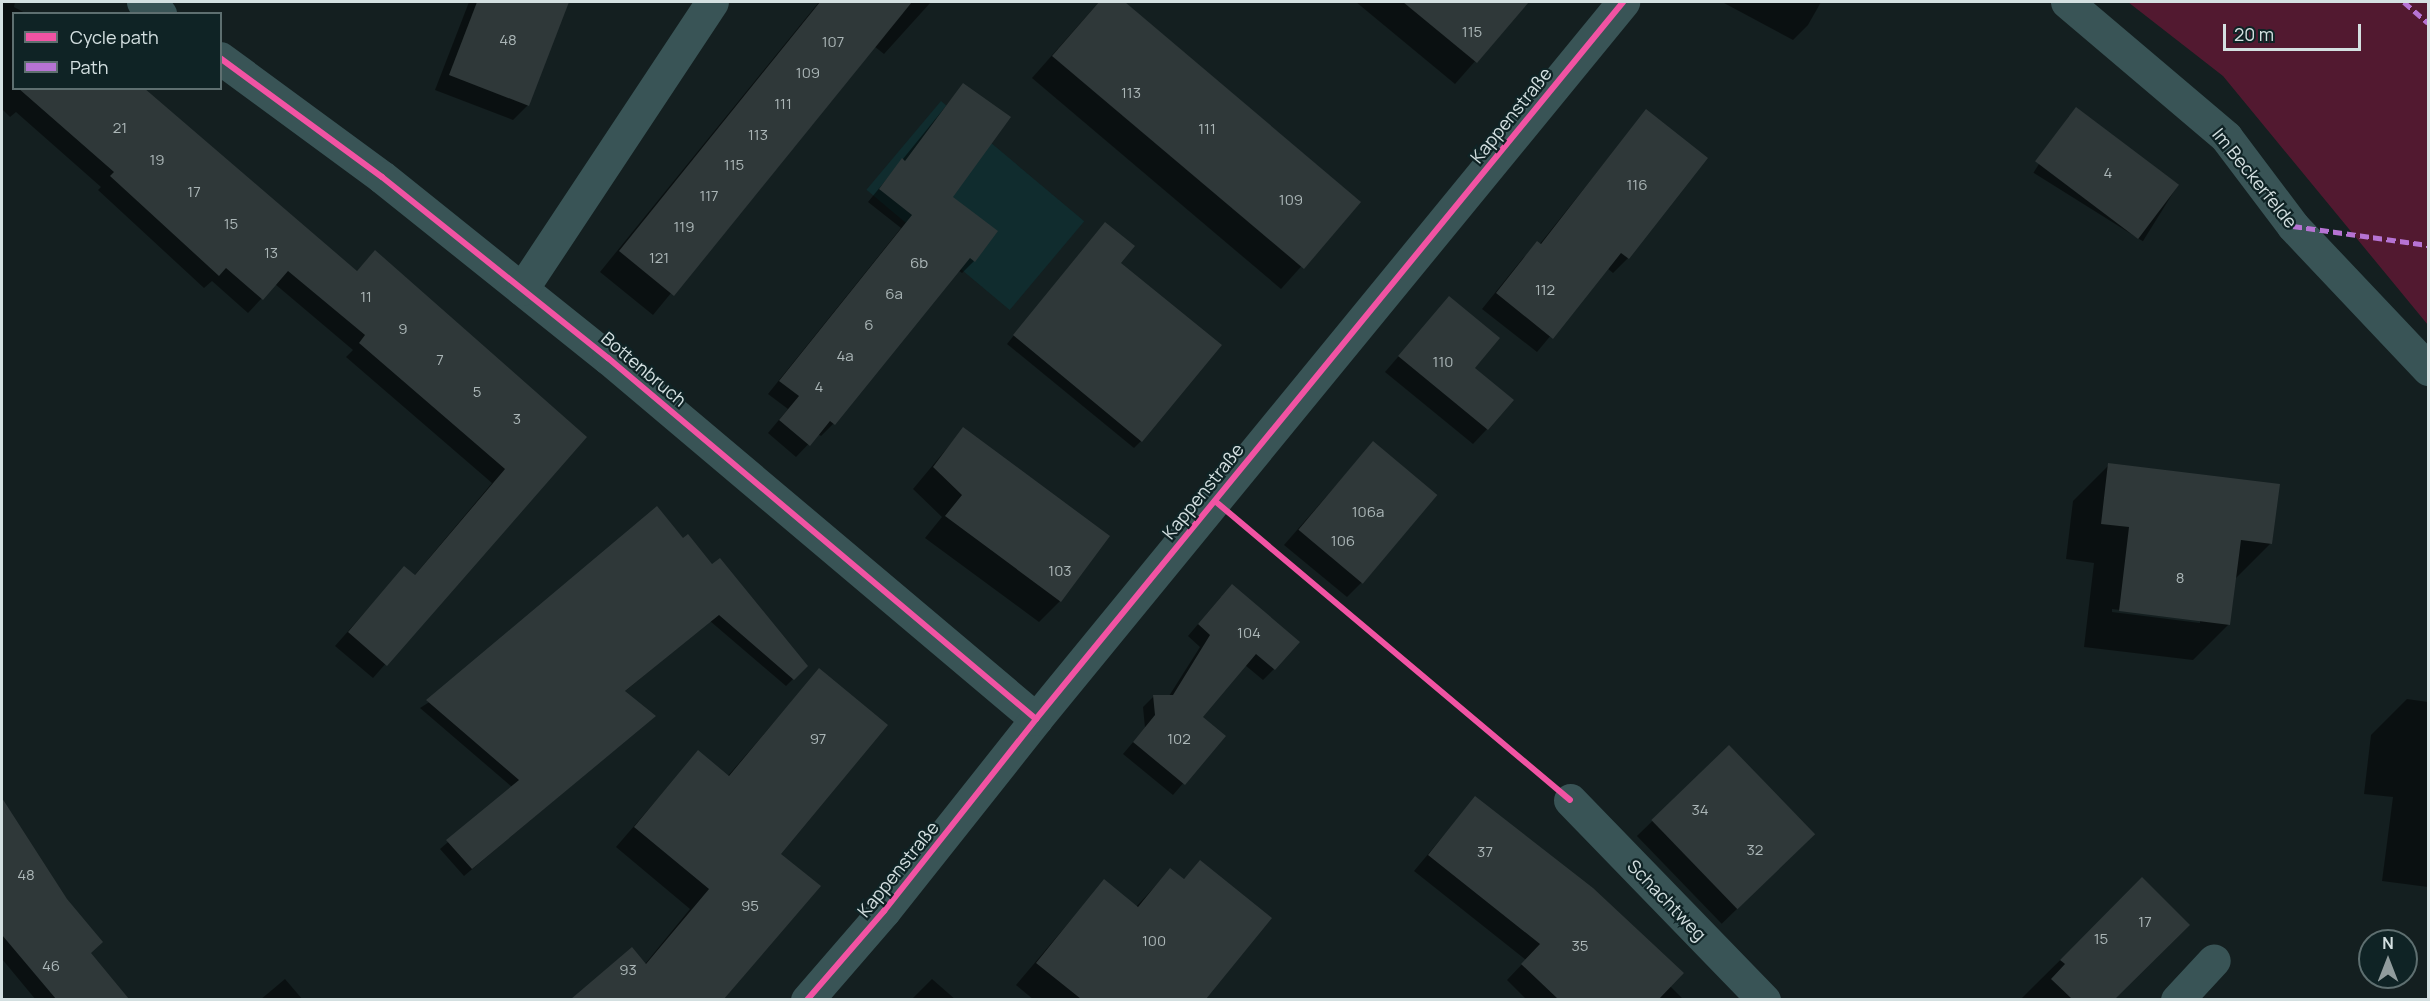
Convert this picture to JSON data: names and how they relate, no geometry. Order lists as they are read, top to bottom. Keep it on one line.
{"streets":{"street":["Kappenstraße","Im Beckerfelde","Bottenbruch","Schachtweg"]},"crossings":[["Kappenstraße","Bottenbruch"]],"house_numbers":["115","48","107","109","113","111","21","111","113","19","115","4","116","17","117","109","15","119","13","121","6b","112","6a","11","6","9","4a","7","110","4","5","3","106a","106","103","8","104","97","102","34","32","37","48","95","17","15","100","35","46","93"],"legend":["Cycle path","Path"],"scale_bar":"20 m","north":"top"}
